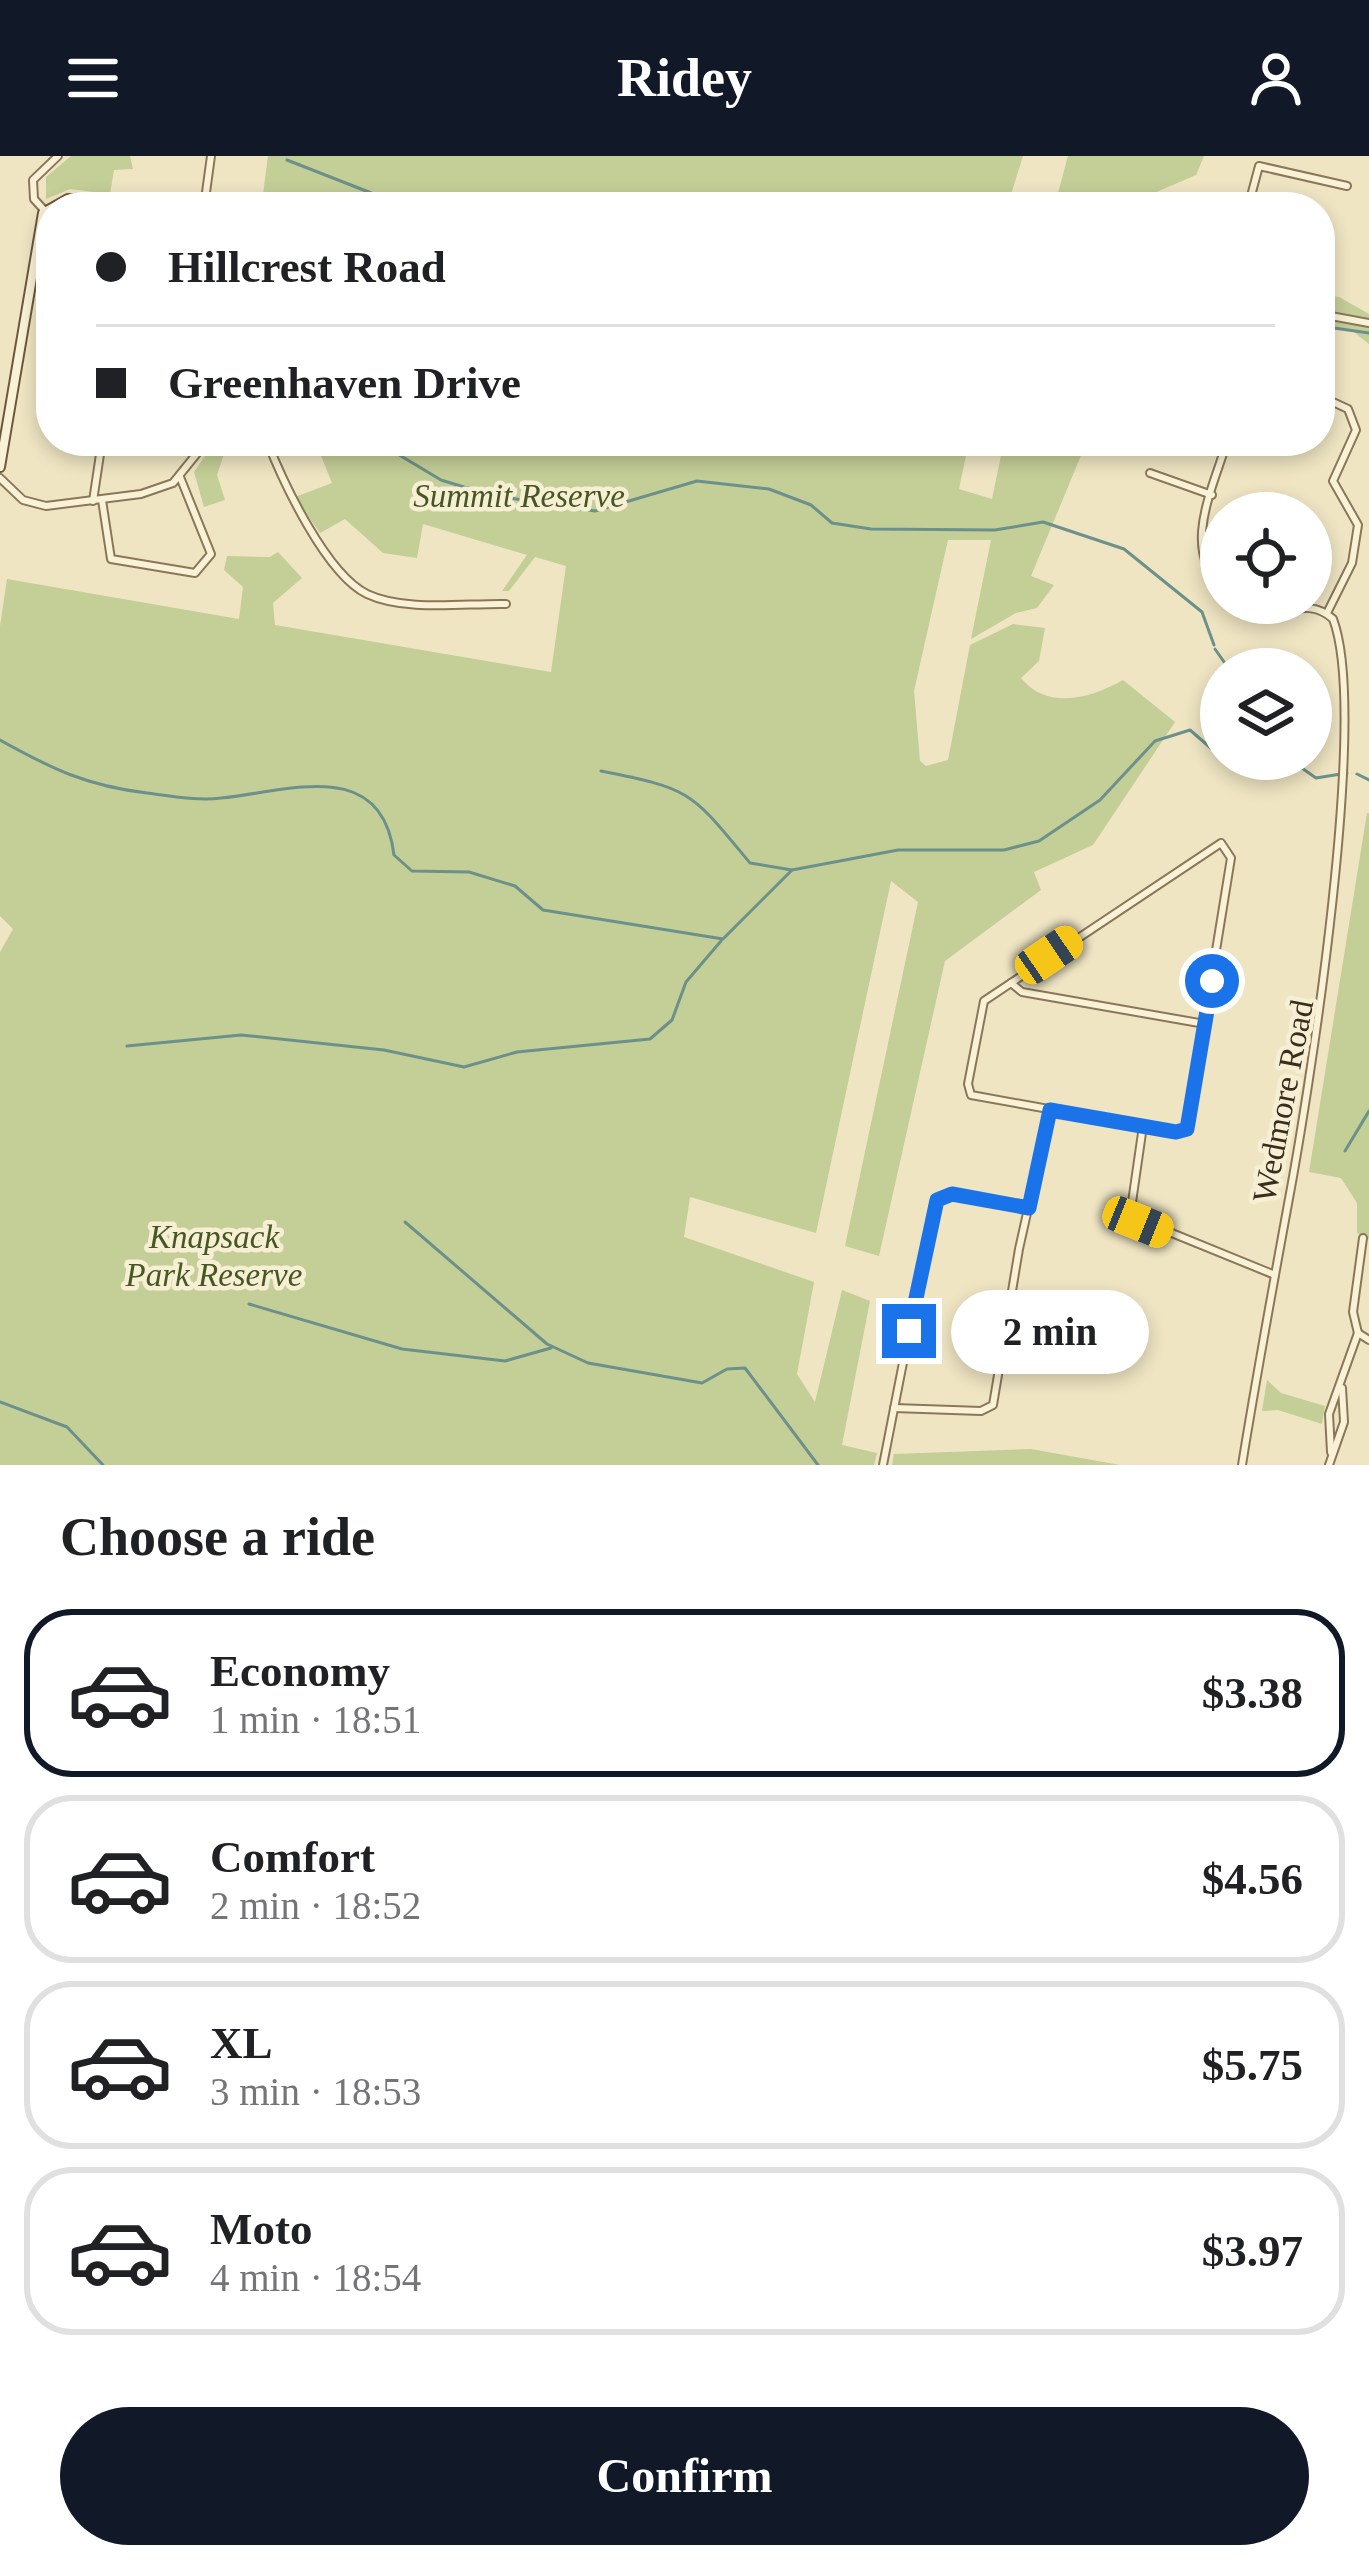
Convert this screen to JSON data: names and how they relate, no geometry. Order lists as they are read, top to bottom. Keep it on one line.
{"streets":{"street":["Wedmore Road"]},"parks":["Summit Reserve","Knapsack Park Reserve"],"page":{"header":"Ridey","banner":["Hillcrest Road","Greenhaven Drive"],"bubble":"2 min","heading":"Choose a ride","list":[{"name":"Economy","note":"1 min · 18:51","value":"$3.38"},{"name":"Comfort","note":"2 min · 18:52","value":"$4.56"},{"name":"XL","note":"3 min · 18:53","value":"$5.75"},{"name":"Moto","note":"4 min · 18:54","value":"$3.97"}],"buttons":"Confirm"}}
